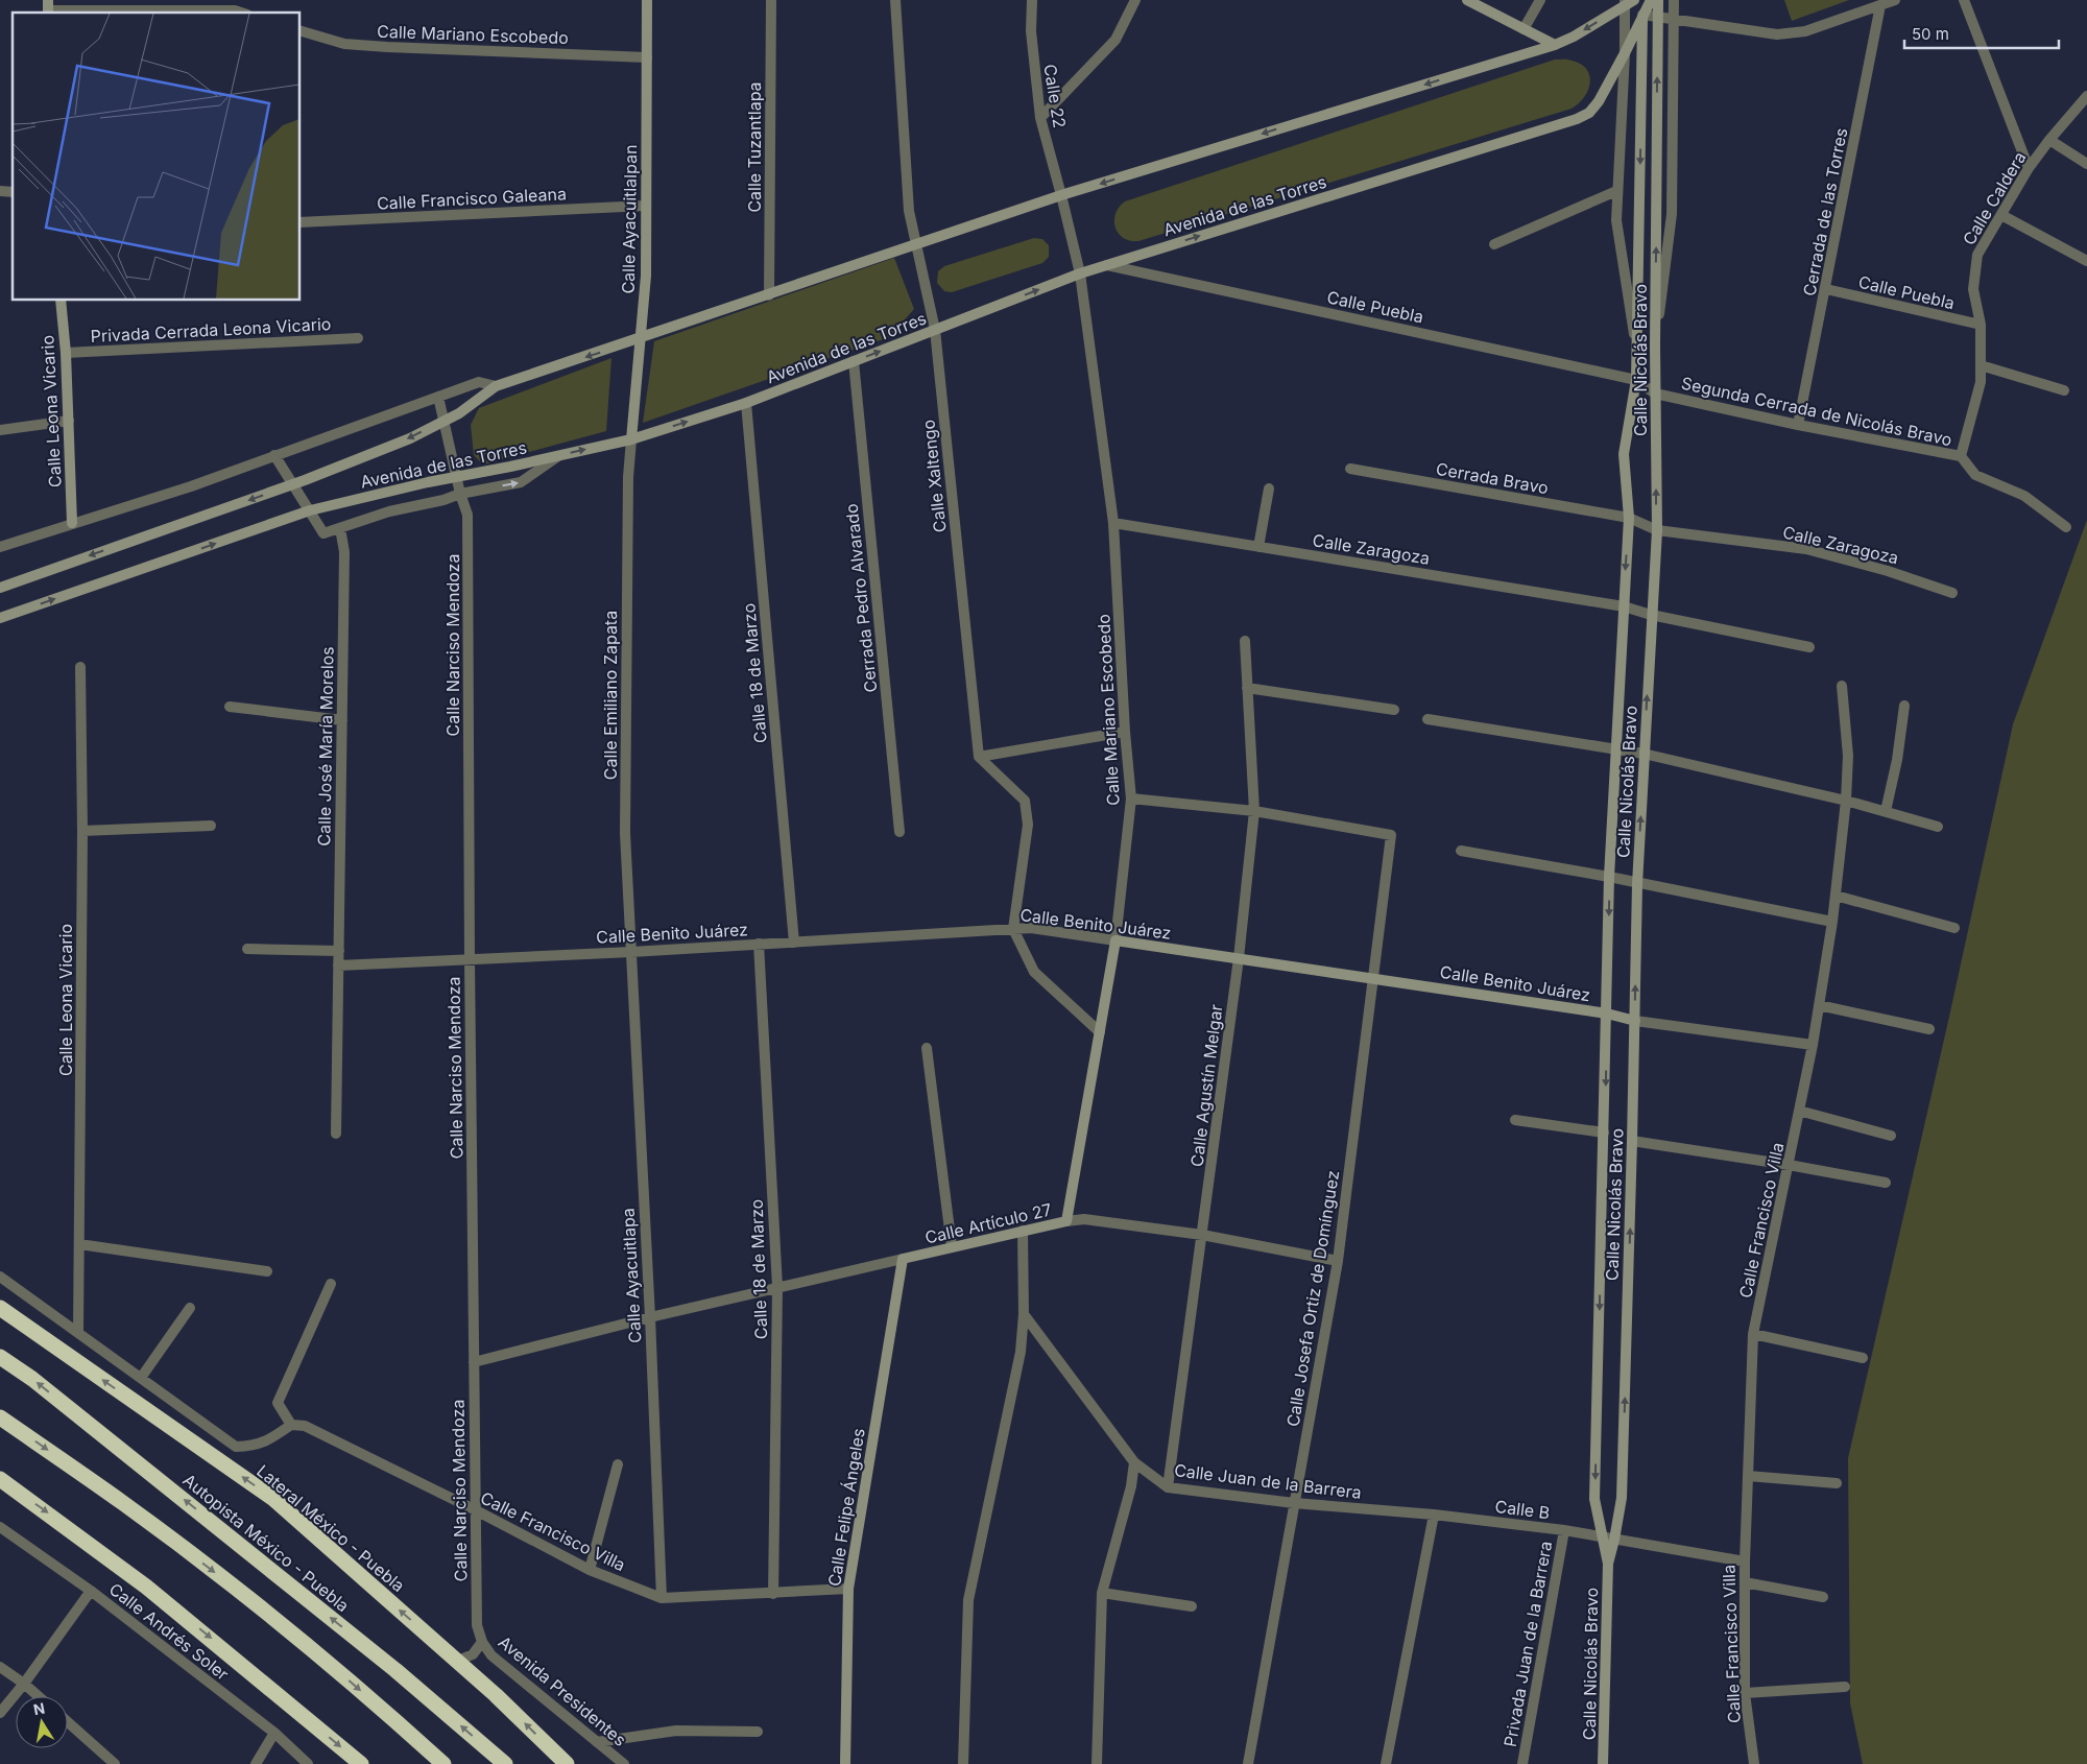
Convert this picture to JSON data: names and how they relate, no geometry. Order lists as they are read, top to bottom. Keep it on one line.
{"streets":{"highway":["Lateral México - Puebla","Autopista México - Puebla"],"main road":["Calle Mariano Escobedo","Avenida de las Torres","Calle Ayacuitlalpan","Calle Nicolás Bravo","Calle Leona Vicario","Calle Benito Juárez","Calle Artículo 27","Calle Felipe Ángeles"],"street":["Calle 22","Calle Tuzantlapa","Calle Francisco Galeana","Calle Caldera","Cerrada de las Torres","Calle Puebla","Privada Cerrada Leona Vicario","Segunda Cerrada de Nicolás Bravo","Calle Xaltengo","Cerrada Bravo","Calle Zaragoza","Cerrada Pedro Alvarado","Calle Narciso Mendoza","Calle 18 de Marzo","Calle Emiliano Zapata","Calle José María Morelos","Calle Agustín Melgar","Calle Francisco Villa","Calle Ayacuitlapa","Calle Josefa Ortiz de Domínguez","Calle Juan de la Barrera","Calle B","Calle Andrés Soler","Privada Juan de la Barrera","Avenida Presidentes"]},"crossings":[["Calle Mariano Escobedo","Calle 22"],["Calle Mariano Escobedo","Avenida de las Torres"],["Calle Mariano Escobedo","Calle Ayacuitlalpan"],["Calle Mariano Escobedo","Calle Zaragoza"],["Calle Mariano Escobedo","Calle Benito Juárez"],["Calle Mariano Escobedo","Calle Artículo 27"],["Calle 22","Avenida de las Torres"],["Calle Tuzantlapa","Avenida de las Torres"],["Calle Francisco Galeana","Calle Ayacuitlalpan"],["Calle Caldera","Calle Puebla"],["Calle Caldera","Segunda Cerrada de Nicolás Bravo"],["Avenida de las Torres","Calle Ayacuitlalpan"],["Avenida de las Torres","Calle Puebla"],["Avenida de las Torres","Calle Nicolás Bravo"],["Avenida de las Torres","Calle Xaltengo"],["Avenida de las Torres","Cerrada Pedro Alvarado"],["Avenida de las Torres","Calle 18 de Marzo"],["Avenida de las Torres","Calle Emiliano Zapata"],["Cerrada de las Torres","Calle Puebla"],["Cerrada de las Torres","Segunda Cerrada de Nicolás Bravo"],["Calle Ayacuitlalpan","Calle Emiliano Zapata"],["Calle Puebla","Calle Nicolás Bravo"],["Calle Puebla","Segunda Cerrada de Nicolás Bravo"],["Privada Cerrada Leona Vicario","Calle Leona Vicario"],["Calle Nicolás Bravo","Segunda Cerrada de Nicolás Bravo"],["Calle Nicolás Bravo","Cerrada Bravo"],["Calle Nicolás Bravo","Calle Zaragoza"],["Calle Nicolás Bravo","Calle Benito Juárez"],["Calle Nicolás Bravo","Calle B"],["Cerrada Bravo","Calle Zaragoza"],["Calle Narciso Mendoza","Calle Benito Juárez"],["Calle Narciso Mendoza","Calle Francisco Villa"],["Calle Narciso Mendoza","Calle Artículo 27"],["Calle Narciso Mendoza","Avenida Presidentes"],["Calle 18 de Marzo","Calle Benito Juárez"],["Calle 18 de Marzo","Calle Francisco Villa"],["Calle 18 de Marzo","Calle Artículo 27"],["Calle Emiliano Zapata","Calle Benito Juárez"],["Calle Emiliano Zapata","Calle Ayacuitlapa"],["Calle José María Morelos","Calle Benito Juárez"],["Calle Benito Juárez","Calle Agustín Melgar"],["Calle Benito Juárez","Calle Francisco Villa"],["Calle Benito Juárez","Calle Ayacuitlapa"],["Calle Benito Juárez","Calle Josefa Ortiz de Domínguez"],["Calle Agustín Melgar","Calle Artículo 27"],["Calle Agustín Melgar","Calle Josefa Ortiz de Domínguez"],["Calle Agustín Melgar","Calle Juan de la Barrera"],["Calle Francisco Villa","Calle Ayacuitlapa"],["Calle Francisco Villa","Calle Felipe Ángeles"],["Calle Francisco Villa","Calle B"],["Calle Artículo 27","Calle Ayacuitlapa"],["Calle Artículo 27","Calle Josefa Ortiz de Domínguez"],["Calle Artículo 27","Calle Felipe Ángeles"],["Calle Josefa Ortiz de Domínguez","Calle Juan de la Barrera"],["Calle Juan de la Barrera","Calle B"],["Calle B","Privada Juan de la Barrera"]],"scale_bar":"50 m","north":"top"}
